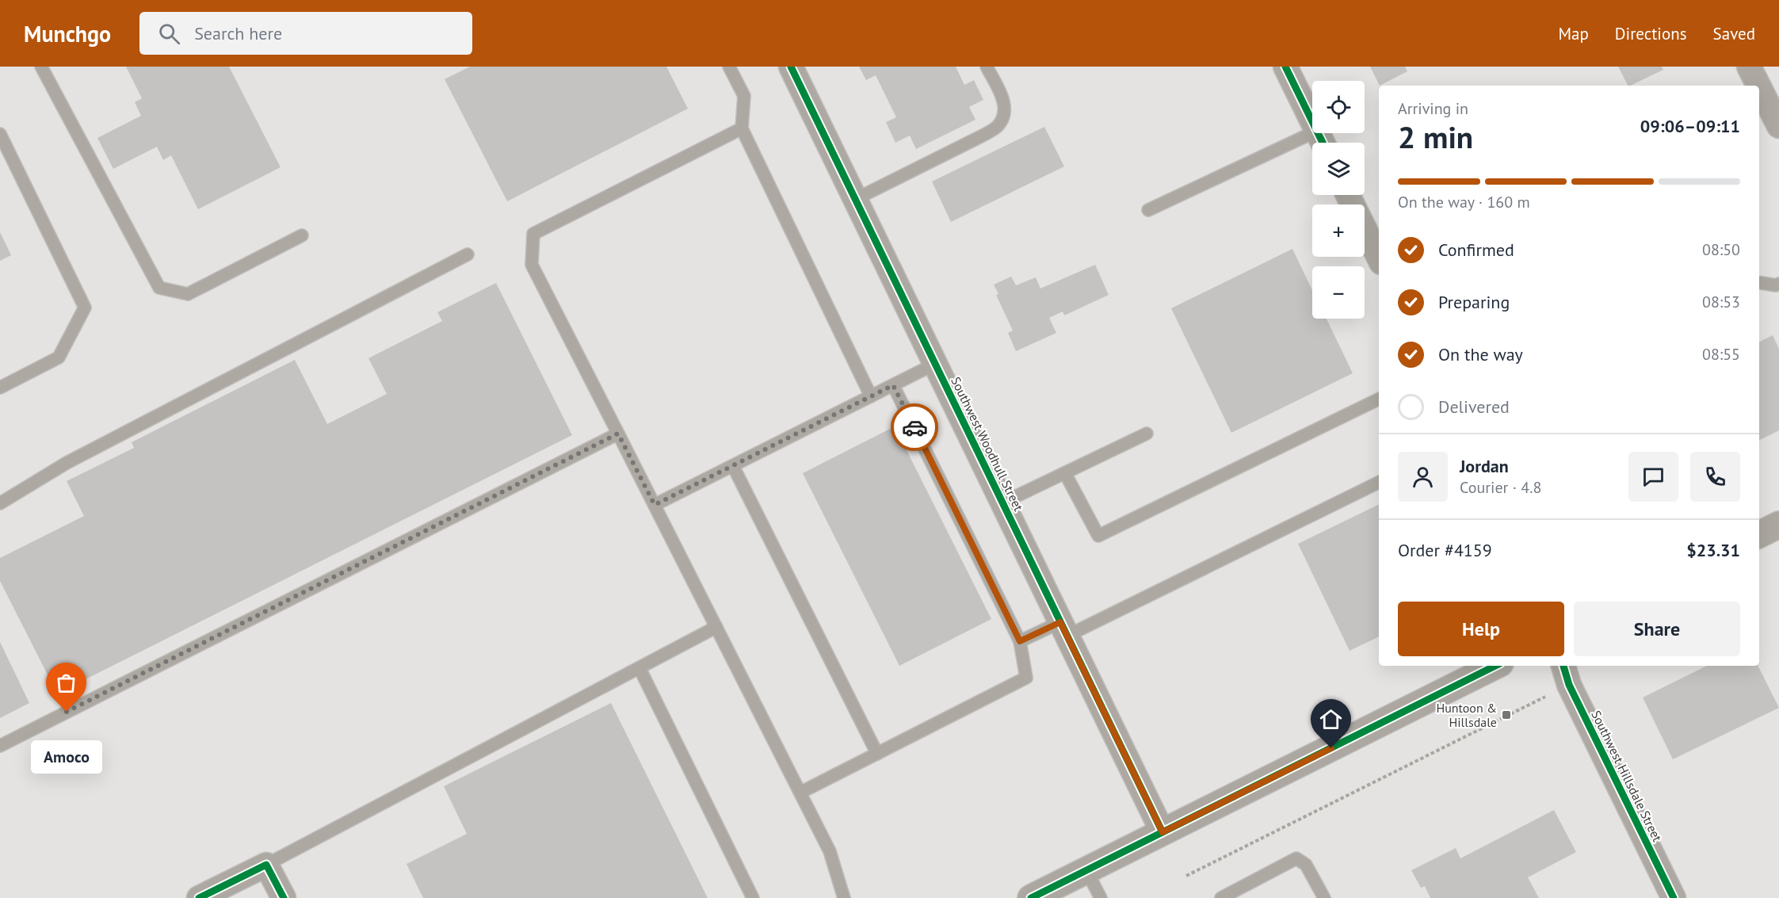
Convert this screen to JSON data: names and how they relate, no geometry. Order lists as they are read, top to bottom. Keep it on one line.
{"streets":{"street":["Southwest Woodhull Street","Southwest Hillsdale Street"]},"places":{"other":["Amoco"],"transit":["Huntoon & Hillsdale"]},"page":{"header":"Munchgo","search":"Search here","nav":["Map","Directions","Saved"],"map_buttons":["+","−"],"heading":["2 min","Arriving in","09:06–09:11"],"panel":["Jordan","Courier · 4.8","Order #4159","$23.31"],"bar":"On the way · 160 m","list":[["Confirmed","08:50"],["Preparing","08:53"],["On the way","08:55"],"Delivered"],"buttons":["Help","Share"],"bubble":"Amoco"}}
